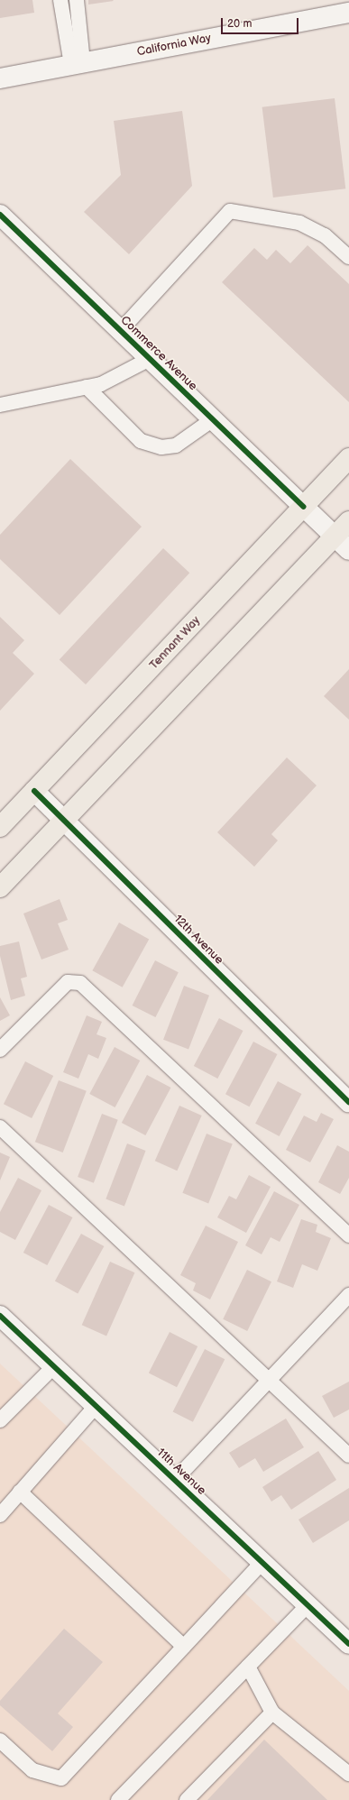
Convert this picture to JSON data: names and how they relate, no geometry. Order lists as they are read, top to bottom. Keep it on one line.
{"streets":{"main road":["Tennant Way"],"street":["California Way","Commerce Avenue","12th Avenue","11th Avenue"]},"crossings":[["Commerce Avenue","Tennant Way"],["Tennant Way","12th Avenue"]],"scale_bar":"20 m"}
